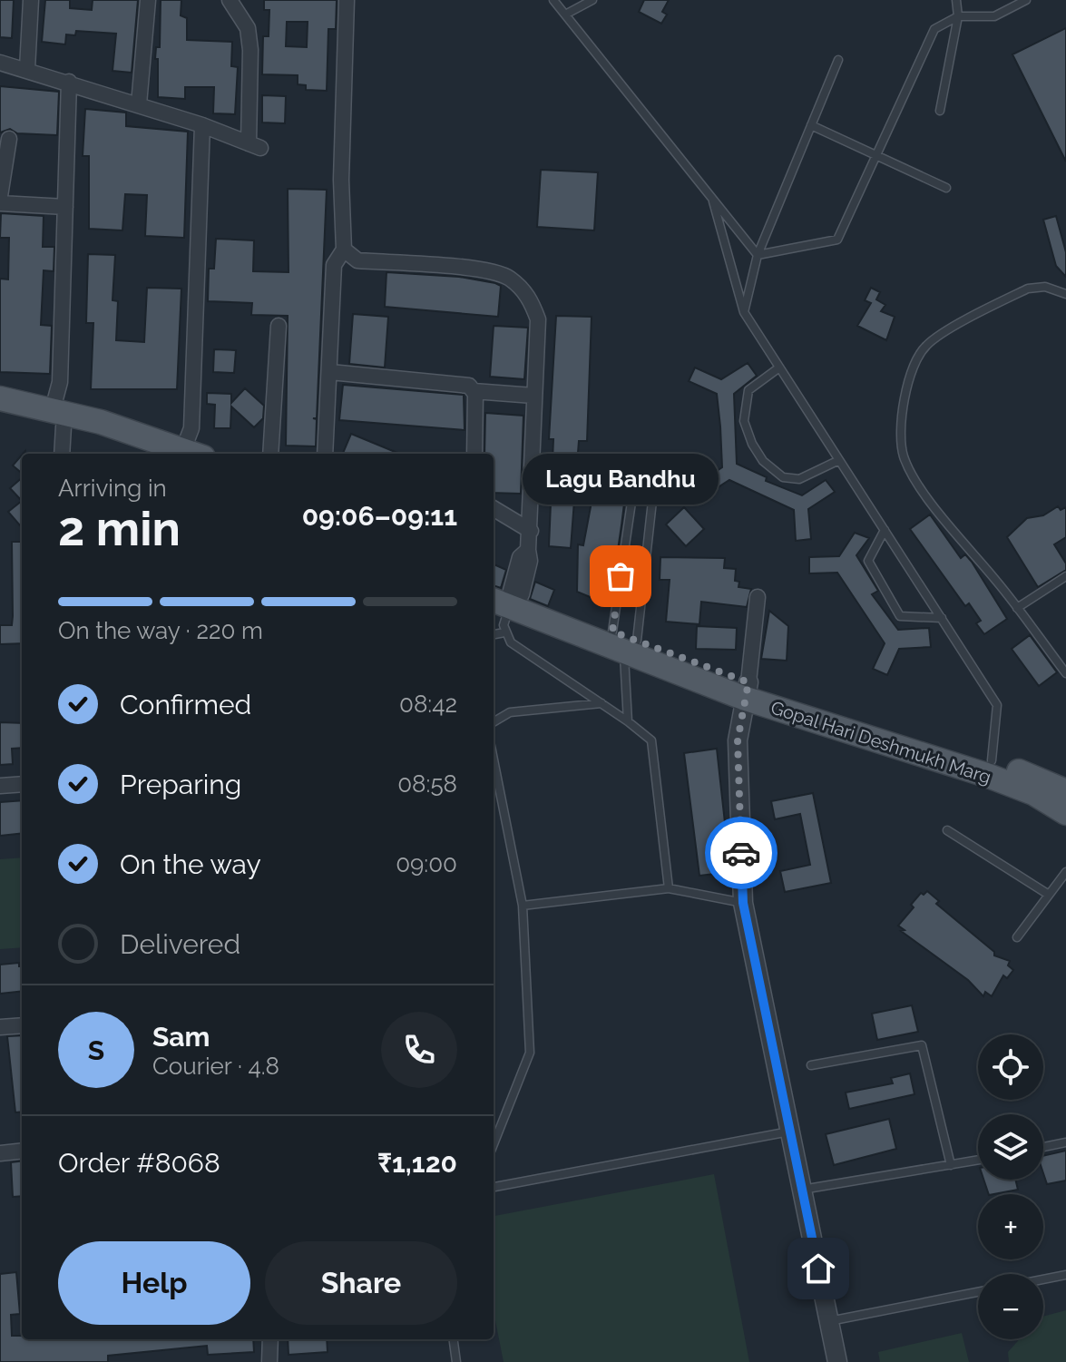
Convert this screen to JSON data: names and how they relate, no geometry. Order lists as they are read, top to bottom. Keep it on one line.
{"streets":{"main road":["Gopal Hari Deshmukh Marg"]},"places":["Lagu Bandhu"],"page":{"bubble":"Lagu Bandhu","heading":["2 min","Arriving in","09:06–09:11"],"panel":["Sam","Courier · 4.8","Order #8068","₹1,120"],"bar":"On the way · 220 m","list":[["Confirmed","08:42"],["Preparing","08:58"],["On the way","09:00"],"Delivered"],"round":"S","map_buttons":["+","−"],"buttons":["Help","Share"]}}
